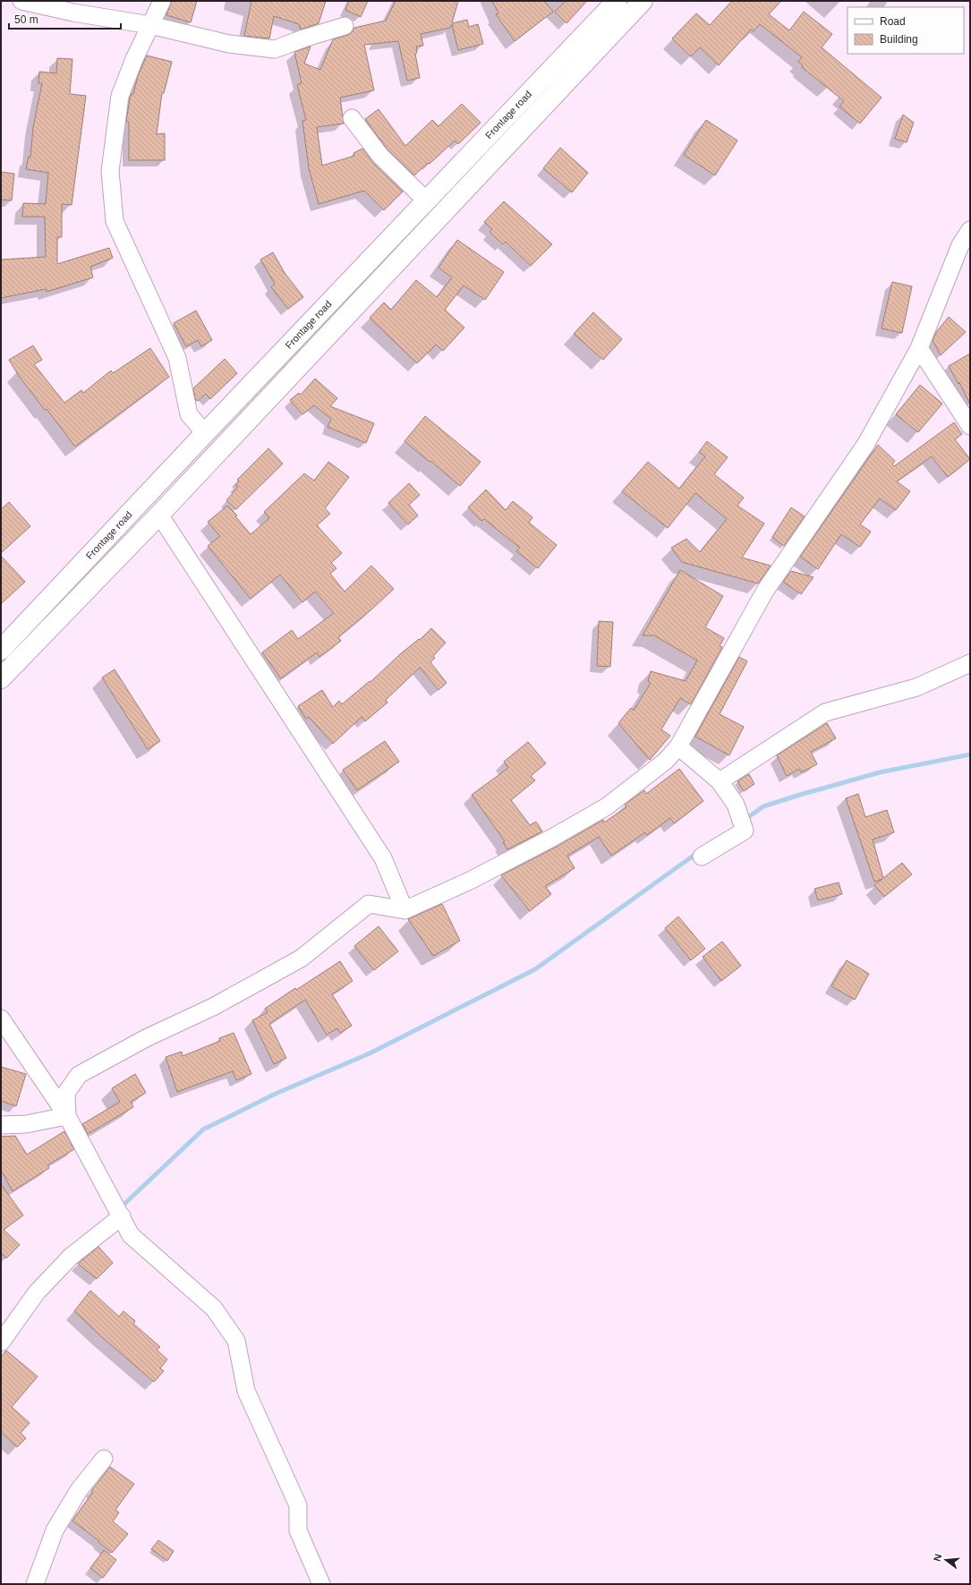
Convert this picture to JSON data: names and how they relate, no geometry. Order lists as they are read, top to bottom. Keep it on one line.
{"streets":{"main road":["Frontage road"]},"legend":["Road","Building"],"scale_bar":"50 m","north":"left"}
